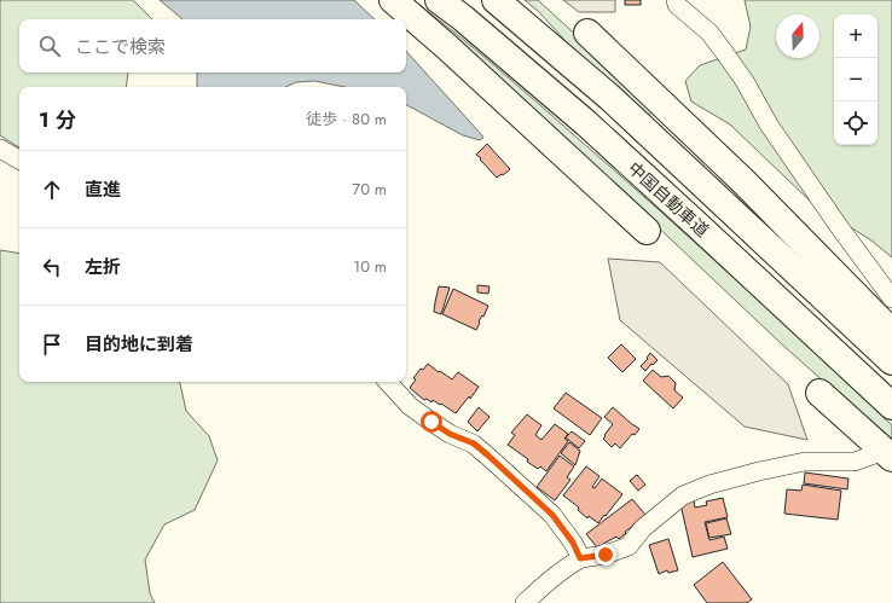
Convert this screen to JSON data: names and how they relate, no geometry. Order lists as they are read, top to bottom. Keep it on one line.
{"streets":{"highway":["中国自動車道"]},"north":"top","page":{"map_buttons":["+","−"],"search":"ここで検索","heading":["1 分","徒歩 · 80 m"],"list":[["直進","70 m"],["左折","10 m"],"目的地に到着"]}}
